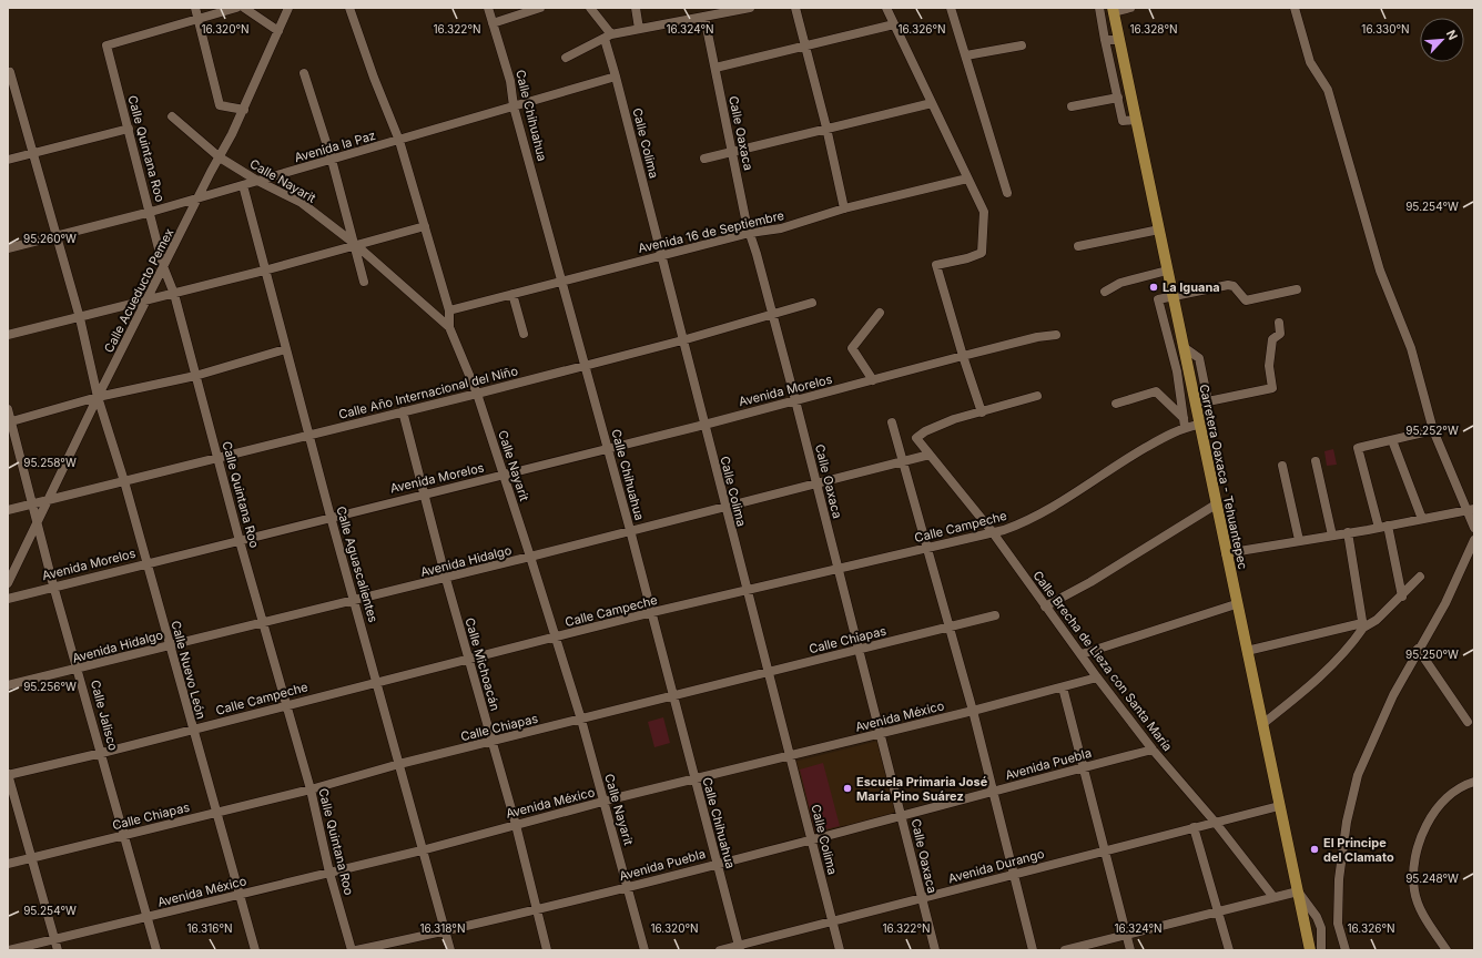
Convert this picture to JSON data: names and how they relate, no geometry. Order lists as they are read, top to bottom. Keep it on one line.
{"streets":{"main road":["Carretera Oaxaca - Tehuantepec"],"street":["Calle Chihuahua","Calle Oaxaca","Calle Colima","Avenida la Paz","Calle Quintana Roo","Calle Nayarit","Avenida 16 de Septiembre","Calle Acueducto Pemex","Avenida Morelos","Calle Año Internacional del Niño","Calle Campeche","Avenida Hidalgo","Calle Aguascalientes","Calle Chiapas","Calle Brecha de Lieza con Santa María","Calle Michoacán","Calle Nuevo León","Calle Jalisco","Avenida México","Avenida Puebla","Avenida Durango"]},"crossings":[["Calle Chihuahua","Avenida la Paz"],["Calle Chihuahua","Avenida 16 de Septiembre"],["Calle Chihuahua","Avenida Morelos"],["Calle Chihuahua","Calle Año Internacional del Niño"],["Calle Chihuahua","Calle Campeche"],["Calle Chihuahua","Avenida Hidalgo"],["Calle Chihuahua","Calle Chiapas"],["Calle Chihuahua","Avenida México"],["Calle Chihuahua","Avenida Puebla"],["Calle Chihuahua","Avenida Durango"],["Calle Oaxaca","Avenida 16 de Septiembre"],["Calle Oaxaca","Avenida Morelos"],["Calle Oaxaca","Calle Año Internacional del Niño"],["Calle Oaxaca","Calle Campeche"],["Calle Oaxaca","Avenida Hidalgo"],["Calle Oaxaca","Calle Chiapas"],["Calle Oaxaca","Avenida México"],["Calle Oaxaca","Avenida Puebla"],["Calle Oaxaca","Avenida Durango"],["Calle Colima","Avenida la Paz"],["Calle Colima","Avenida 16 de Septiembre"],["Calle Colima","Avenida Morelos"],["Calle Colima","Calle Año Internacional del Niño"],["Calle Colima","Calle Campeche"],["Calle Colima","Avenida Hidalgo"],["Calle Colima","Calle Chiapas"],["Calle Colima","Avenida México"],["Calle Colima","Avenida Puebla"],["Calle Colima","Avenida Durango"],["Avenida la Paz","Calle Quintana Roo"],["Avenida la Paz","Calle Nayarit"],["Avenida la Paz","Calle Acueducto Pemex"],["Avenida la Paz","Calle Aguascalientes"],["Calle Quintana Roo","Calle Acueducto Pemex"],["Calle Quintana Roo","Avenida Morelos"],["Calle Quintana Roo","Calle Año Internacional del Niño"],["Calle Quintana Roo","Calle Campeche"],["Calle Quintana Roo","Avenida Hidalgo"],["Calle Quintana Roo","Calle Chiapas"],["Calle Quintana Roo","Avenida México"],["Calle Nayarit","Calle Acueducto Pemex"],["Calle Nayarit","Avenida Morelos"],["Calle Nayarit","Calle Año Internacional del Niño"],["Calle Nayarit","Calle Campeche"],["Calle Nayarit","Avenida Hidalgo"],["Calle Nayarit","Calle Chiapas"],["Calle Nayarit","Avenida México"],["Calle Nayarit","Avenida Puebla"],["Calle Acueducto Pemex","Calle Año Internacional del Niño"],["Calle Acueducto Pemex","Calle Nuevo León"],["Calle Acueducto Pemex","Calle Jalisco"],["Avenida Morelos","Calle Aguascalientes"],["Avenida Morelos","Calle Michoacán"],["Avenida Morelos","Calle Nuevo León"],["Avenida Morelos","Calle Jalisco"],["Calle Año Internacional del Niño","Calle Aguascalientes"],["Calle Año Internacional del Niño","Calle Michoacán"],["Calle Año Internacional del Niño","Calle Nuevo León"],["Calle Año Internacional del Niño","Calle Jalisco"],["Carretera Oaxaca - Tehuantepec","Calle Campeche"],["Carretera Oaxaca - Tehuantepec","Avenida Durango"],["Calle Campeche","Calle Aguascalientes"],["Calle Campeche","Calle Brecha de Lieza con Santa María"],["Calle Campeche","Calle Michoacán"],["Calle Campeche","Calle Nuevo León"],["Calle Campeche","Calle Jalisco"],["Avenida Hidalgo","Calle Aguascalientes"],["Avenida Hidalgo","Calle Brecha de Lieza con Santa María"],["Avenida Hidalgo","Calle Michoacán"],["Avenida Hidalgo","Calle Nuevo León"],["Avenida Hidalgo","Calle Jalisco"],["Calle Aguascalientes","Calle Chiapas"],["Calle Aguascalientes","Avenida México"],["Calle Aguascalientes","Avenida Puebla"],["Calle Chiapas","Calle Michoacán"],["Calle Chiapas","Calle Nuevo León"],["Calle Chiapas","Calle Jalisco"],["Calle Brecha de Lieza con Santa María","Avenida México"],["Calle Brecha de Lieza con Santa María","Avenida Puebla"],["Calle Brecha de Lieza con Santa María","Avenida Durango"],["Calle Michoacán","Avenida México"],["Calle Michoacán","Avenida Puebla"],["Calle Nuevo León","Avenida México"],["Calle Jalisco","Avenida México"]],"places":["La Iguana","Escuela Primaria José María Pino Suárez","El Principe del Clamato"],"north":"top right","coordinates":["16.320°N","16.322°N","16.324°N","16.326°N","16.328°N","16.330°N","95.254°W","95.260°W","95.252°W","95.258°W","95.250°W","95.256°W","95.248°W","16.316°N","16.318°N"]}
